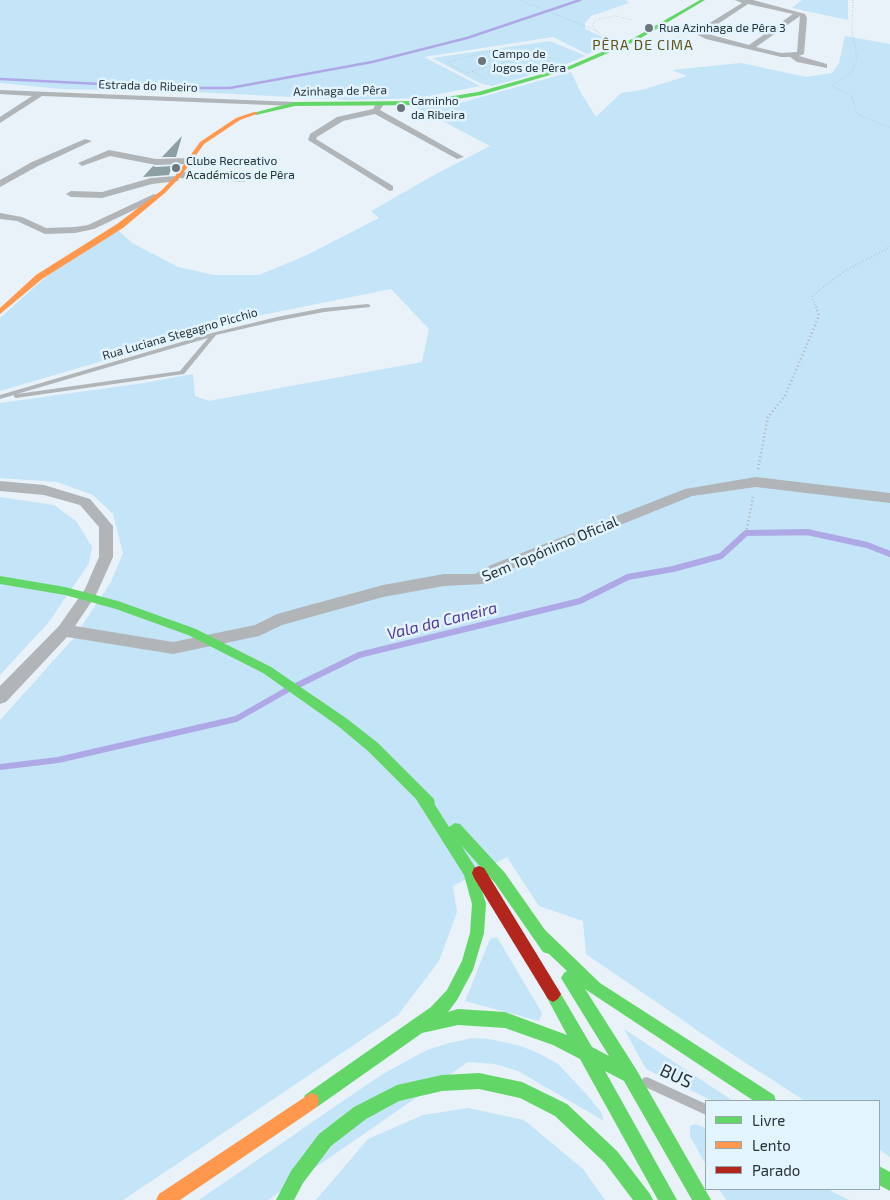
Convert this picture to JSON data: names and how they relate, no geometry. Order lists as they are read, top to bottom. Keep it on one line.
{"streets":{"main road":["Azinhaga de Pêra"],"street":["Estrada do Ribeiro","Sem Topónimo Oficial"],"lane":["Rua Luciana Stegagno Picchio","BUS"]},"crossings":[["Estrada do Ribeiro","Azinhaga de Pêra"]],"districts":["PÊRA DE CIMA"],"water":["Vala da Caneira"],"places":["Rua Azinhaga de Pêra 3","Campo de Jogos de Pêra","Caminho da Ribeira","Clube Recreativo Académicos de Pêra"],"legend":["Livre","Lento","Parado"]}
